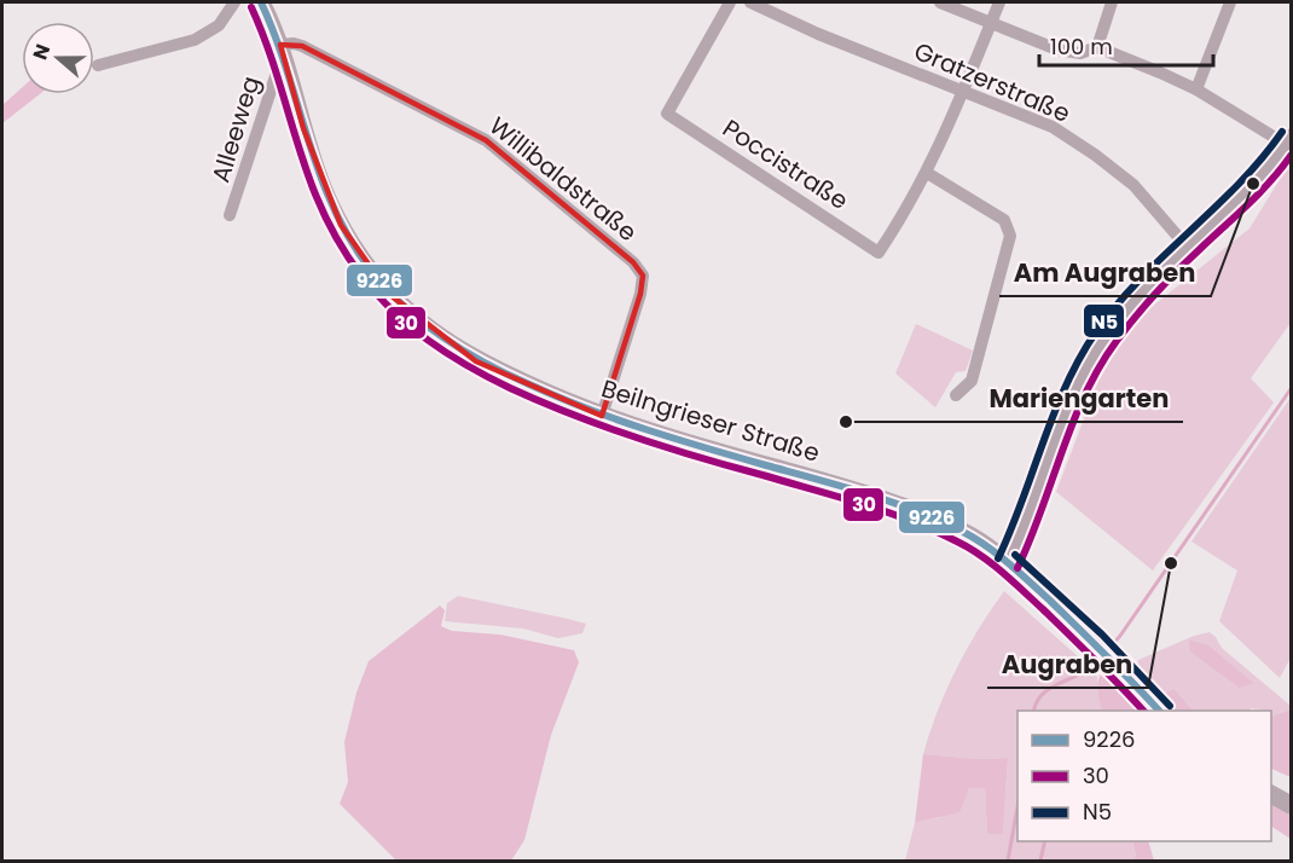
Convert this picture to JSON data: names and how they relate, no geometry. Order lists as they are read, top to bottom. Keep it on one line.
{"streets":{"main road":["Beilngrieser Straße"],"street":["Gratzerstraße","Alleeweg","Poccistraße","Willibaldstraße"]},"crossings":[["Alleeweg","Willibaldstraße"],["Alleeweg","Beilngrieser Straße"],["Willibaldstraße","Beilngrieser Straße"]],"places":["Am Augraben","Mariengarten","Augraben"],"lines":["transit line 9226","transit line 30","transit line N5"],"legend":["9226","30","N5"],"scale_bar":"100 m","north":"left"}
